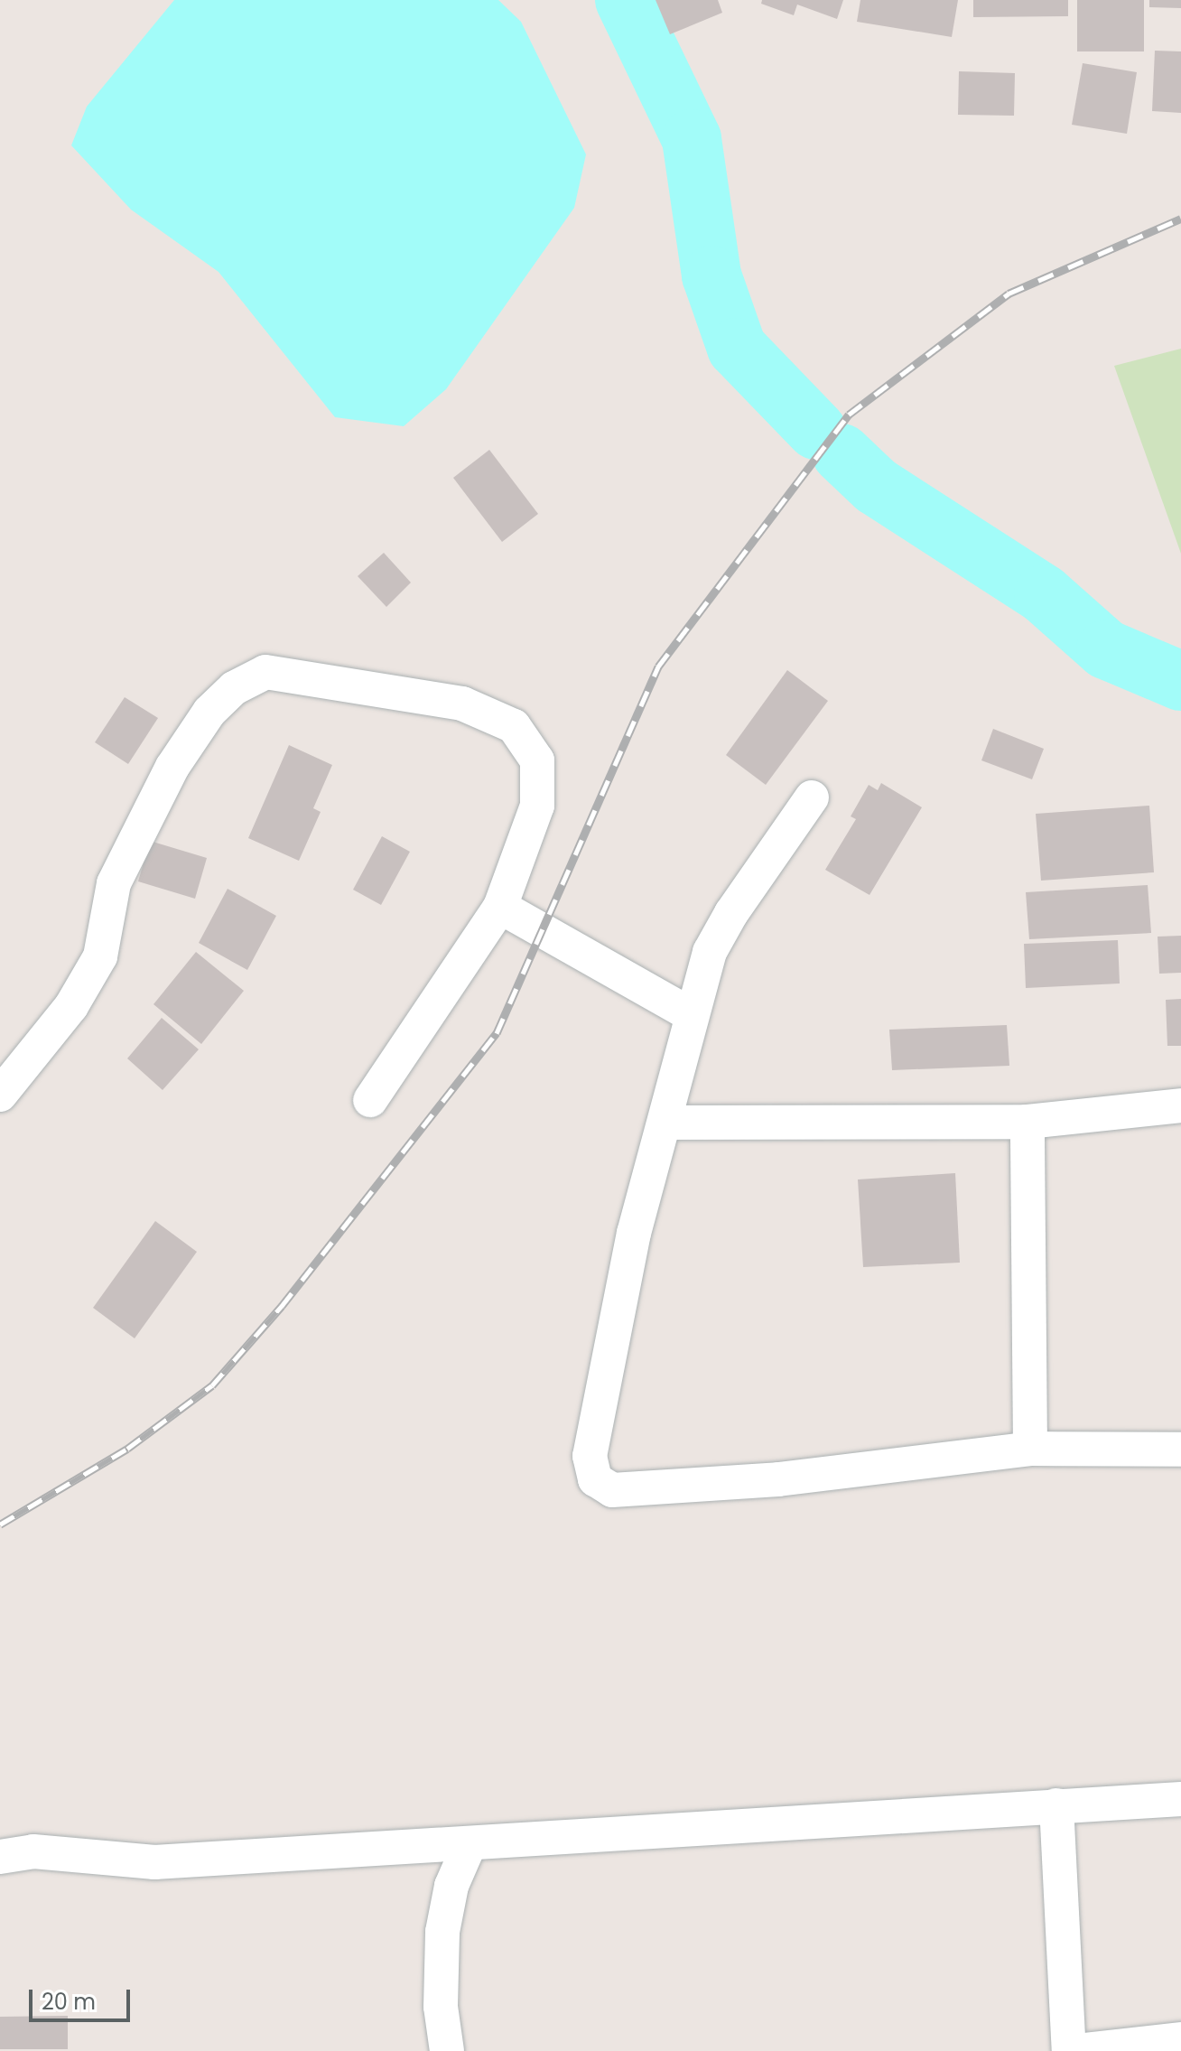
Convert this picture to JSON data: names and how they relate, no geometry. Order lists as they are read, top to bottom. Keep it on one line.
{"scale_bar":"20 m"}
